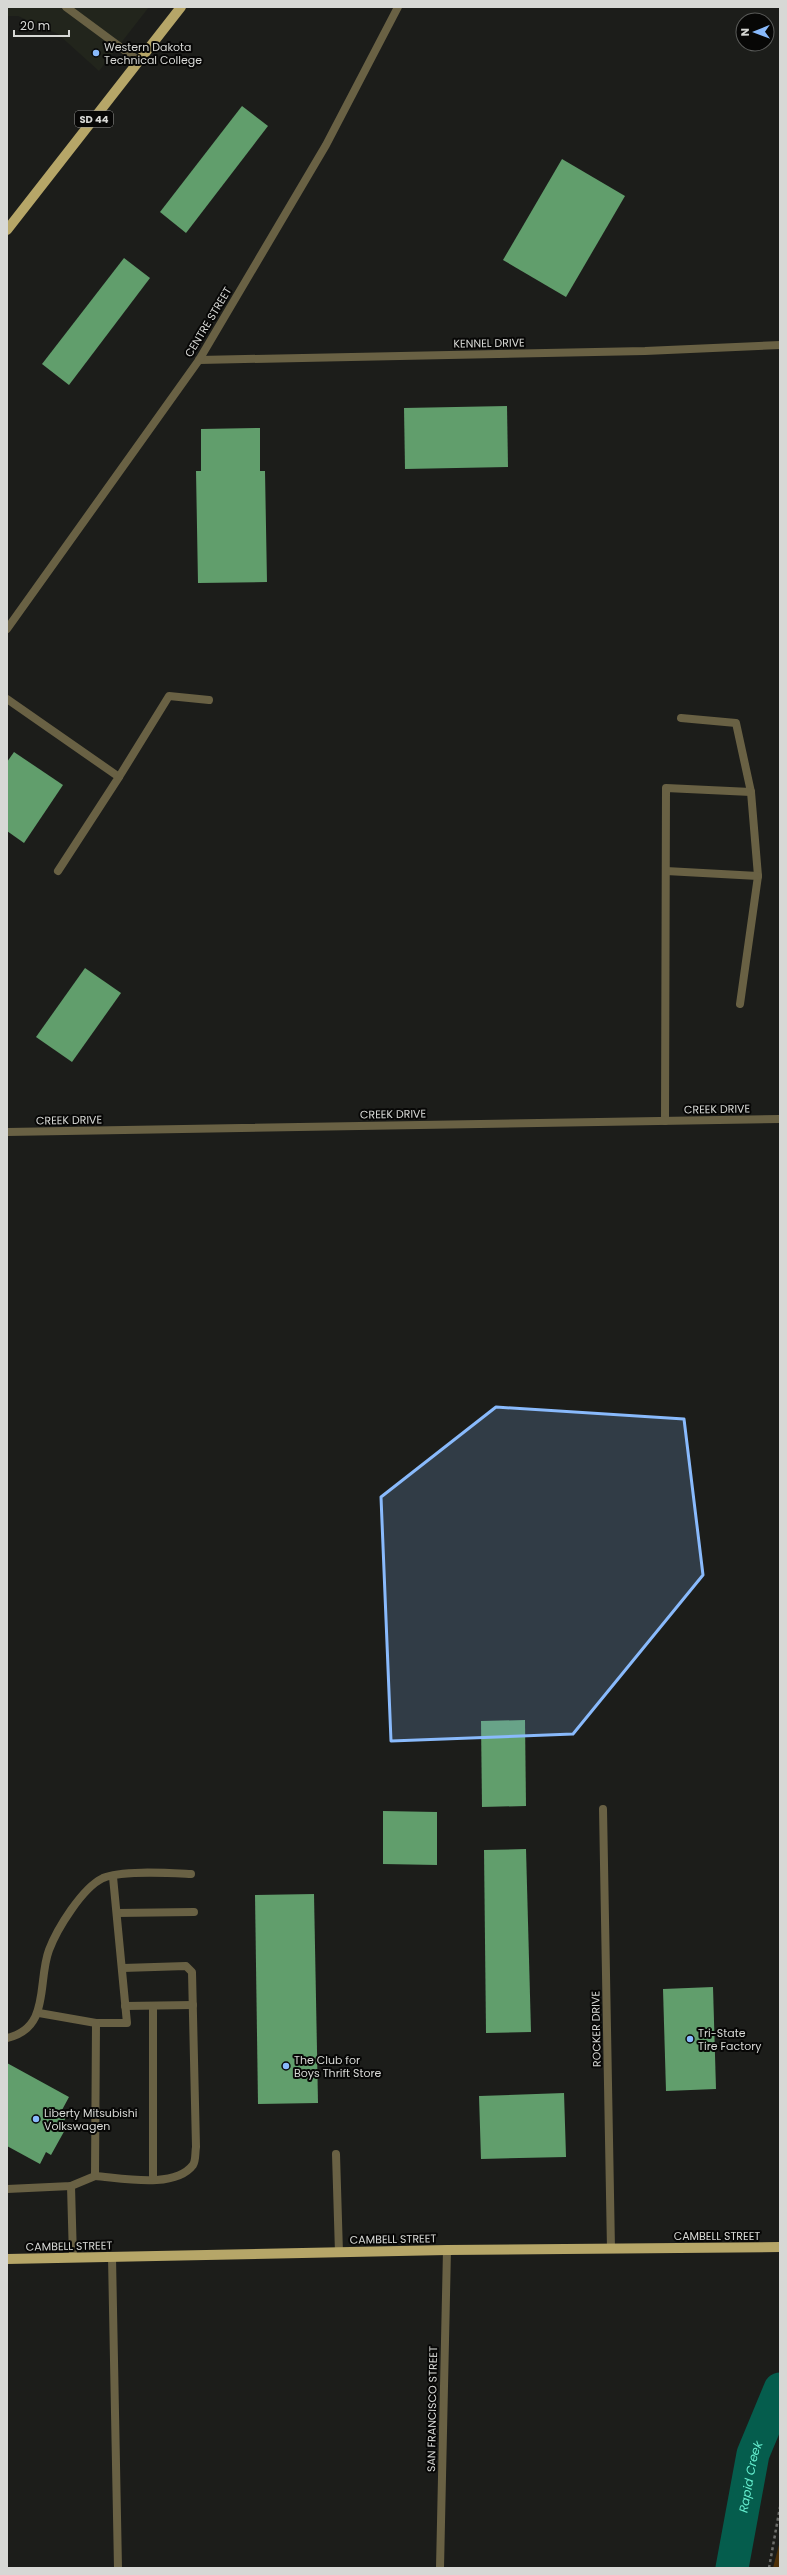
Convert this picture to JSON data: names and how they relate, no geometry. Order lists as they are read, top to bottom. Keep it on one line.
{"streets":{"main road":["SD 44","CAMBELL STREET"],"street":["CENTRE STREET","KENNEL DRIVE","CREEK DRIVE","ROCKER DRIVE","SAN FRANCISCO STREET"]},"crossings":[["CENTRE STREET","KENNEL DRIVE"],["ROCKER DRIVE","CAMBELL STREET"],["CAMBELL STREET","SAN FRANCISCO STREET"]],"water":["Rapid Creek"],"places":["Western Dakota Technical College","Tri-State Tire Factory","The Club for Boys Thrift Store","Liberty Mitsubishi Volkswagen"],"scale_bar":"20 m","north":"left"}
